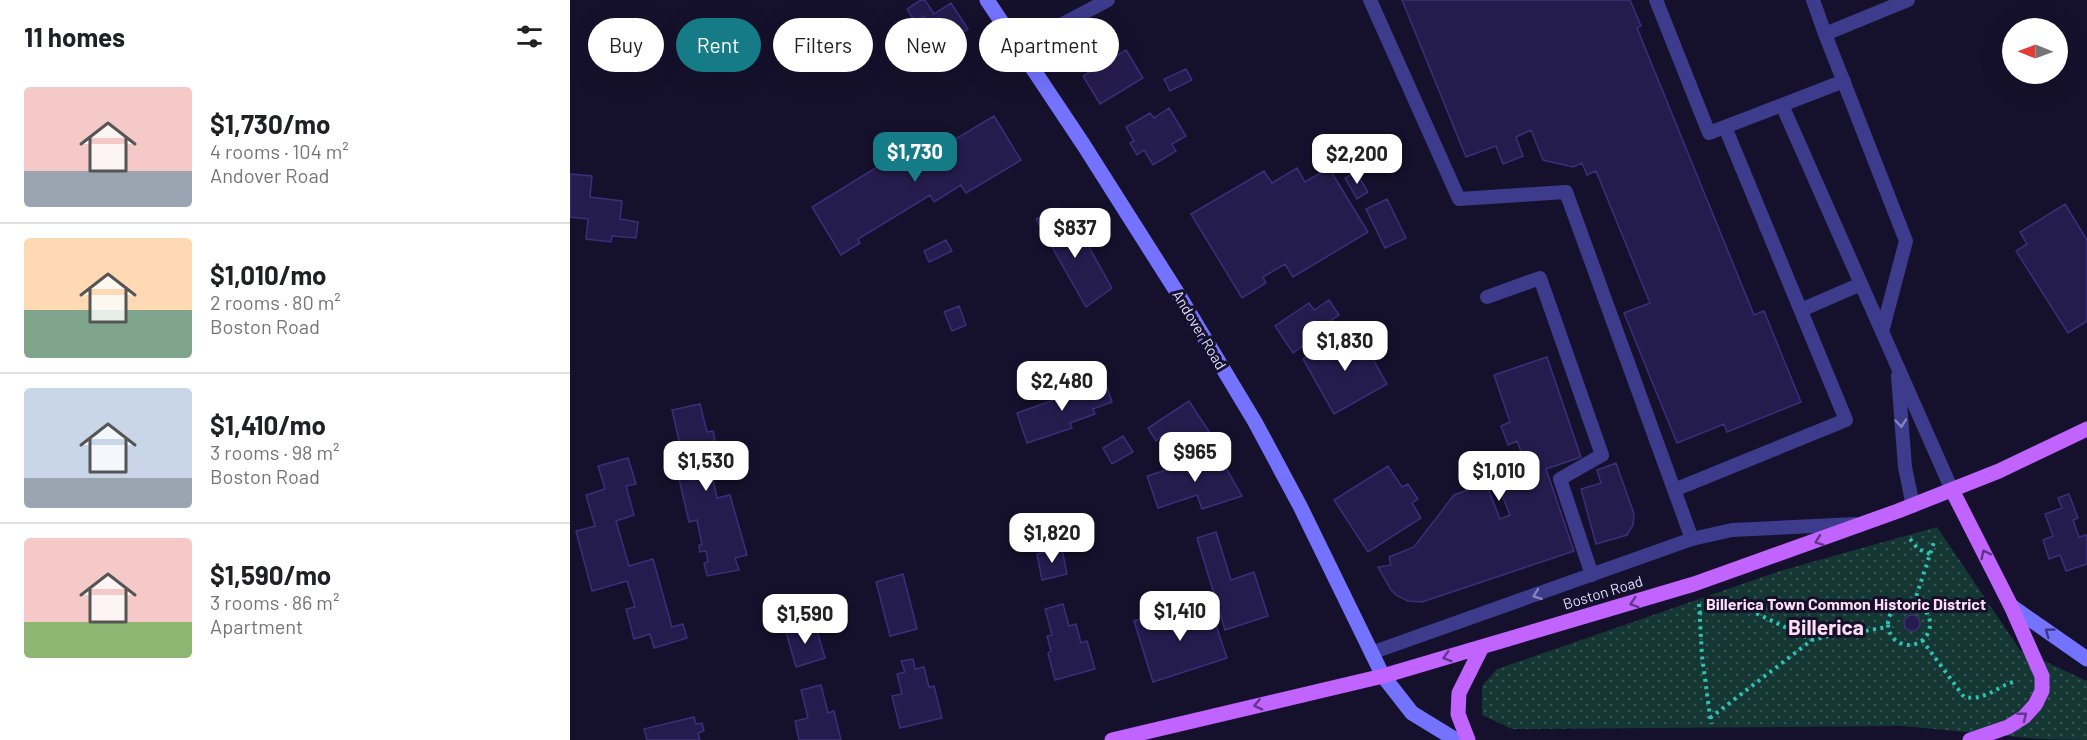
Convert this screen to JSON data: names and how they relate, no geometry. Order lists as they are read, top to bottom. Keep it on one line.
{"streets":{"main road":["Andover Road","Boston Road"]},"crossings":[["Andover Road","Boston Road"]],"one_way":["Boston Road"],"districts":["Billerica Town Common Historic District","Billerica"],"north":"left","page":{"heading":"11 homes","chip":["Buy","Rent","Filters","New","Apartment"],"list":[{"name":"$1,730/mo","note":"4 rooms · 104 m² · Andover Road"},{"name":"$1,010/mo","note":"2 rooms · 80 m² · Boston Road"},{"name":"$1,410/mo","note":"3 rooms · 98 m² · Boston Road"},{"name":"$1,590/mo","note":"3 rooms · 86 m² · Apartment"}],"price":["$1,730","$2,200","$837","$1,830","$2,480","$965","$1,530","$1,010","$1,820","$1,410","$1,590"]}}
